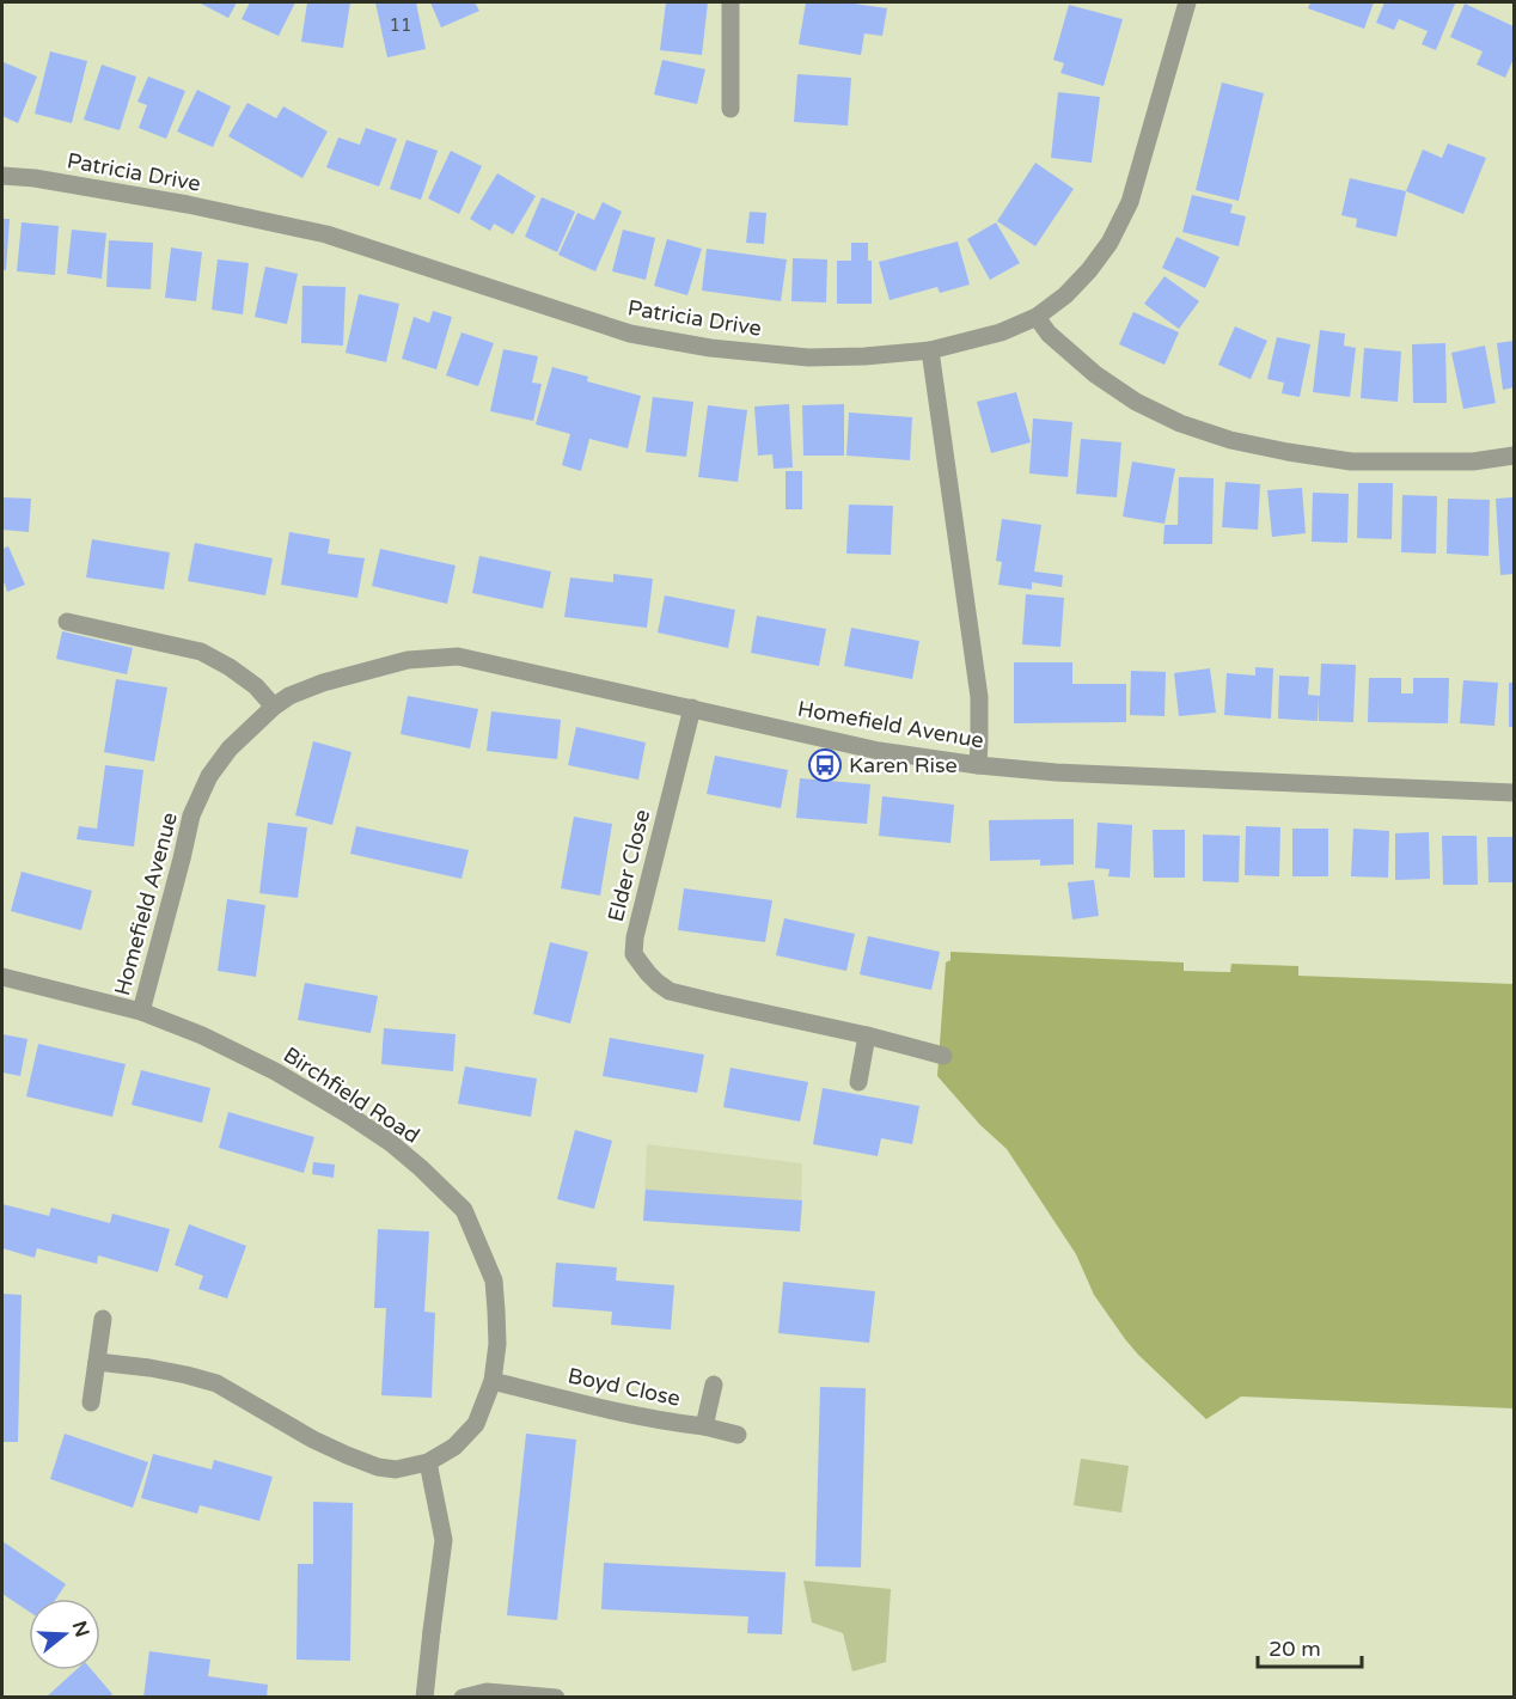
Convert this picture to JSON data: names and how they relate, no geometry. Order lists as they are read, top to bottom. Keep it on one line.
{"streets":{"street":["Patricia Drive","Homefield Avenue","Elder Close","Birchfield Road","Boyd Close"]},"crossings":[["Homefield Avenue","Elder Close"],["Homefield Avenue","Birchfield Road"],["Birchfield Road","Boyd Close"]],"places":{"bus stop":["Karen Rise"]},"house_numbers":["11"],"scale_bar":"20 m","north":"right"}
